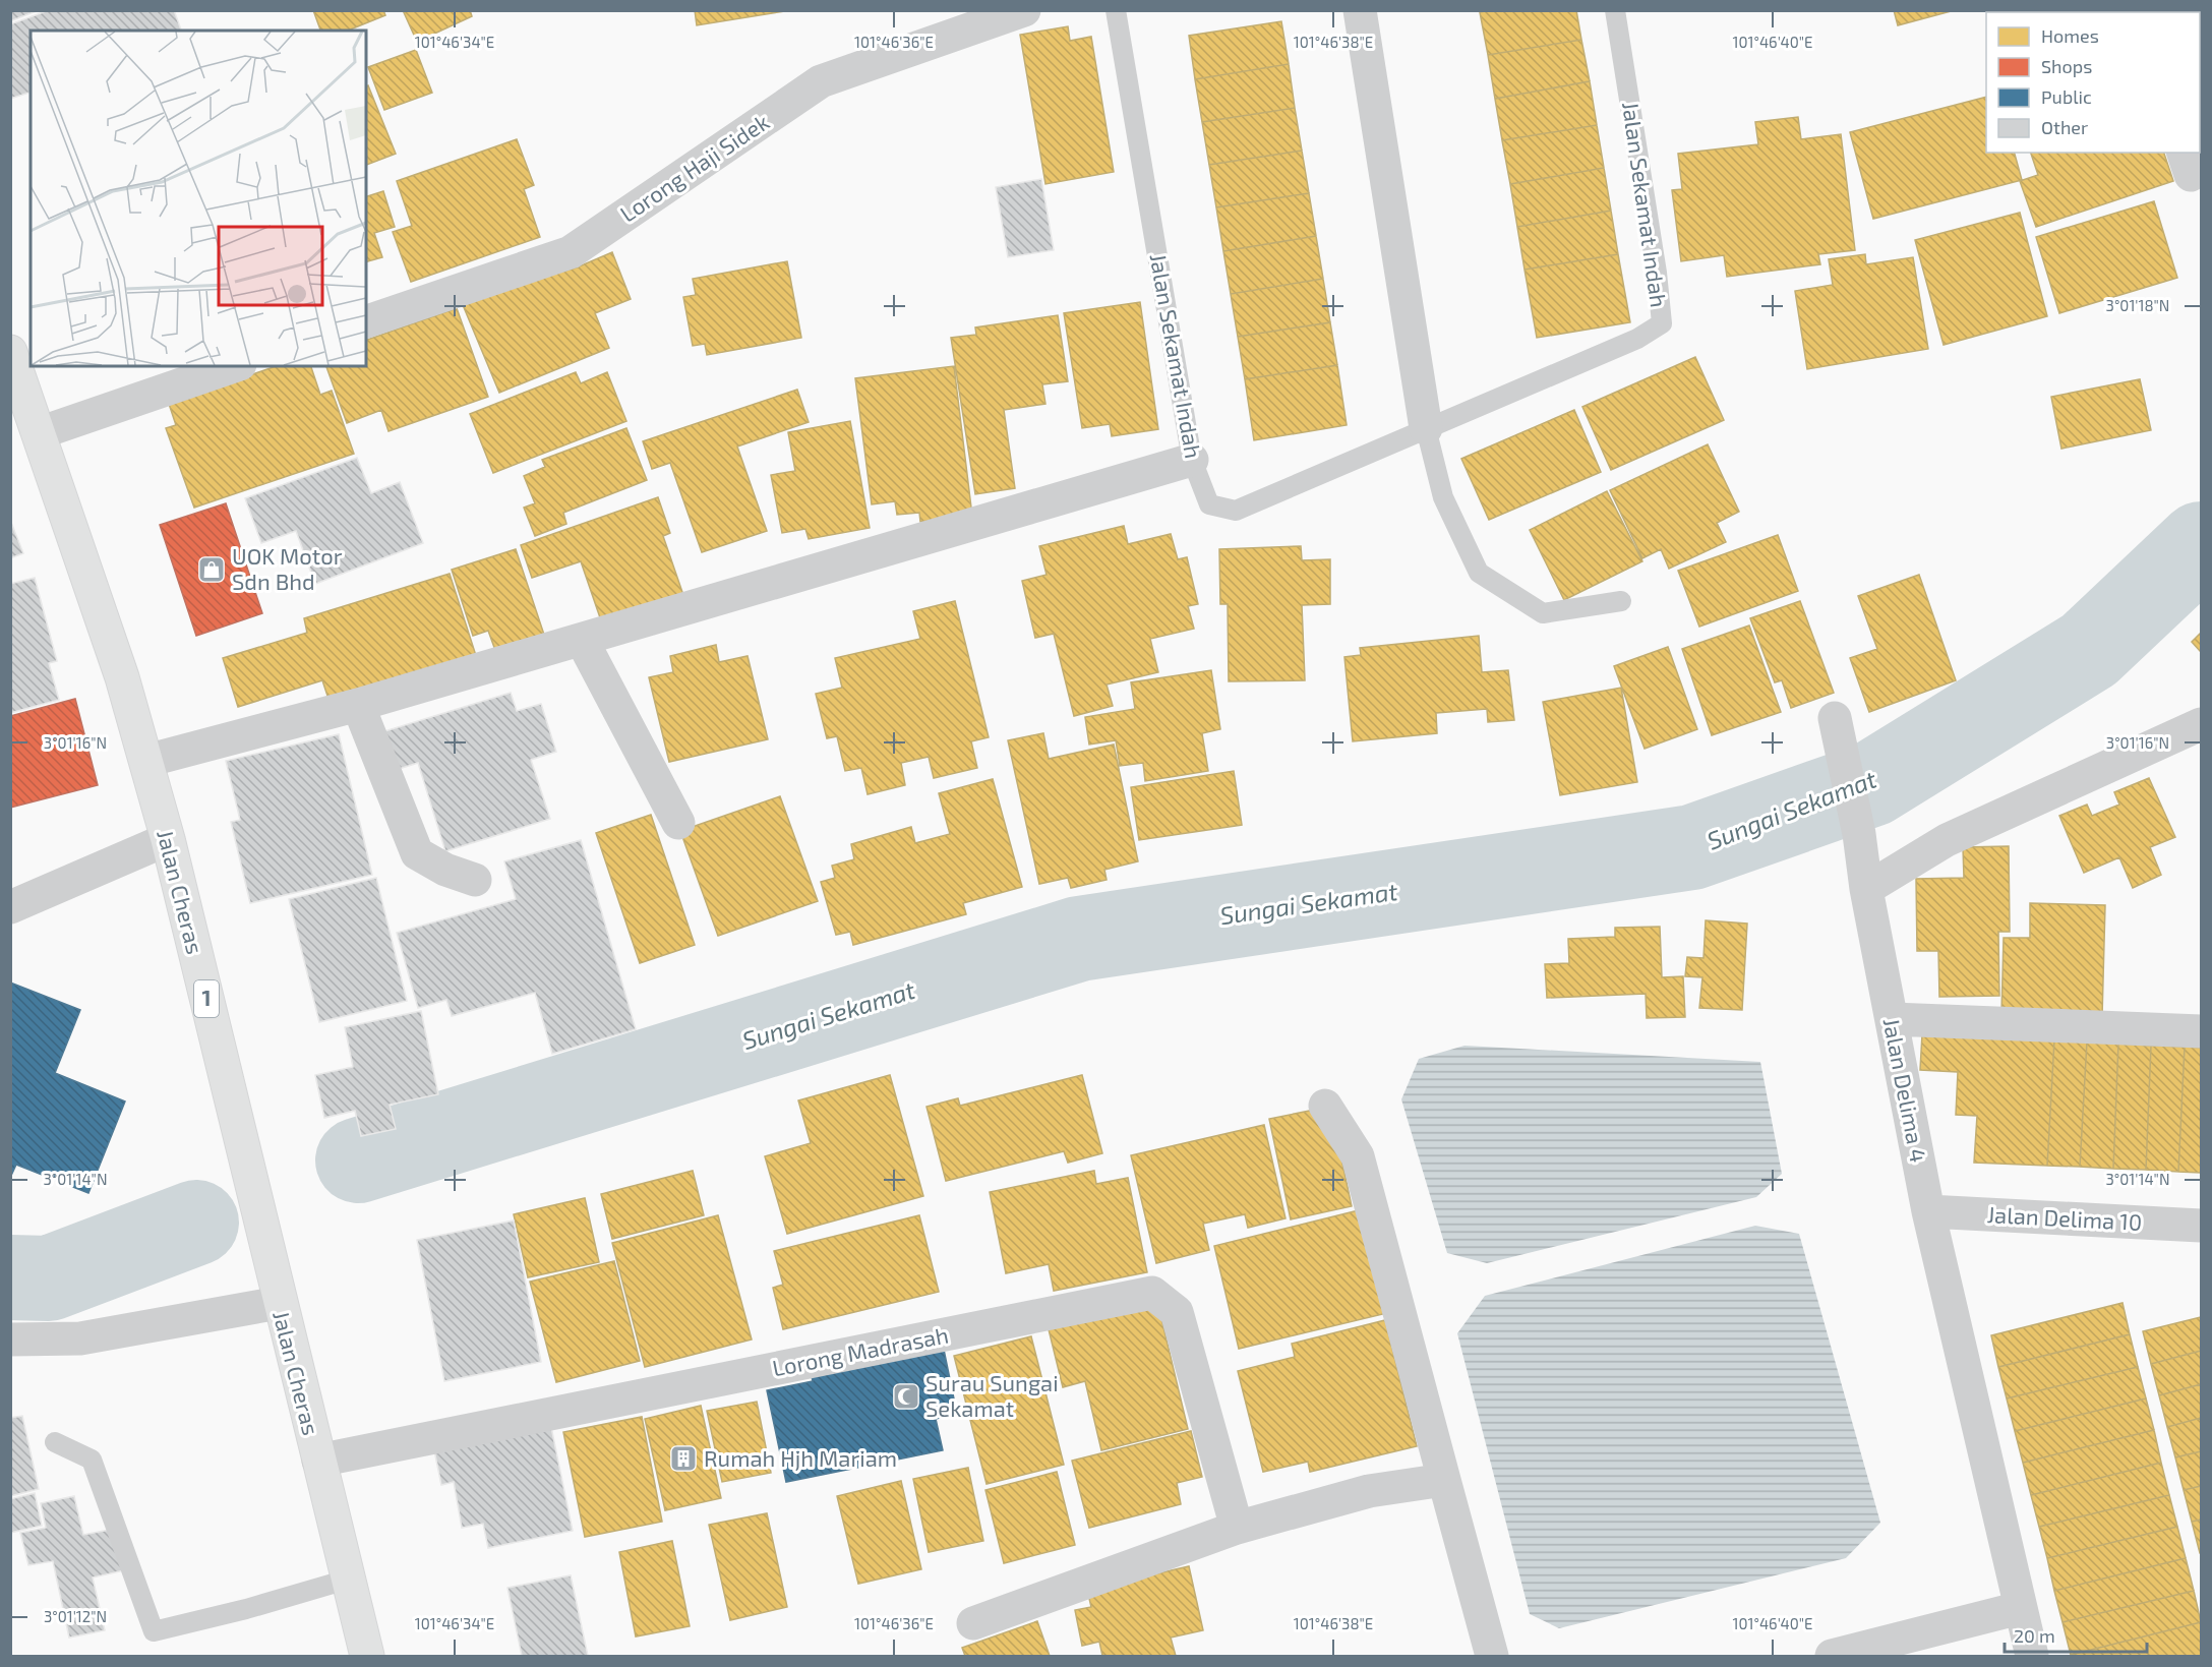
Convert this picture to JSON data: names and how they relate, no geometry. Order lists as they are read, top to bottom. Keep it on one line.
{"streets":{"main road":["Jalan Cheras","1"],"street":["Lorong Haji Sidek","Jalan Delima 4","Jalan Delima 10","Lorong Madrasah"],"lane":["Jalan Sekamat Indah"]},"crossings":[["Jalan Cheras","Lorong Madrasah"],["Jalan Delima 4","Jalan Delima 10"]],"water":["Sungai Sekamat"],"places":{"shop":["UOK Motor Sdn Bhd"],"mosque":["Surau Sungai Sekamat"],"building":["Rumah Hjh Mariam"]},"legend":["Homes","Shops","Public","Other"],"scale_bar":"20 m","coordinates":["101°46'34\"E","101°46'36\"E","101°46'38\"E","101°46'40\"E","3°01'18\"N","3°01'16\"N","3°01'14\"N","3°01'12\"N"]}
